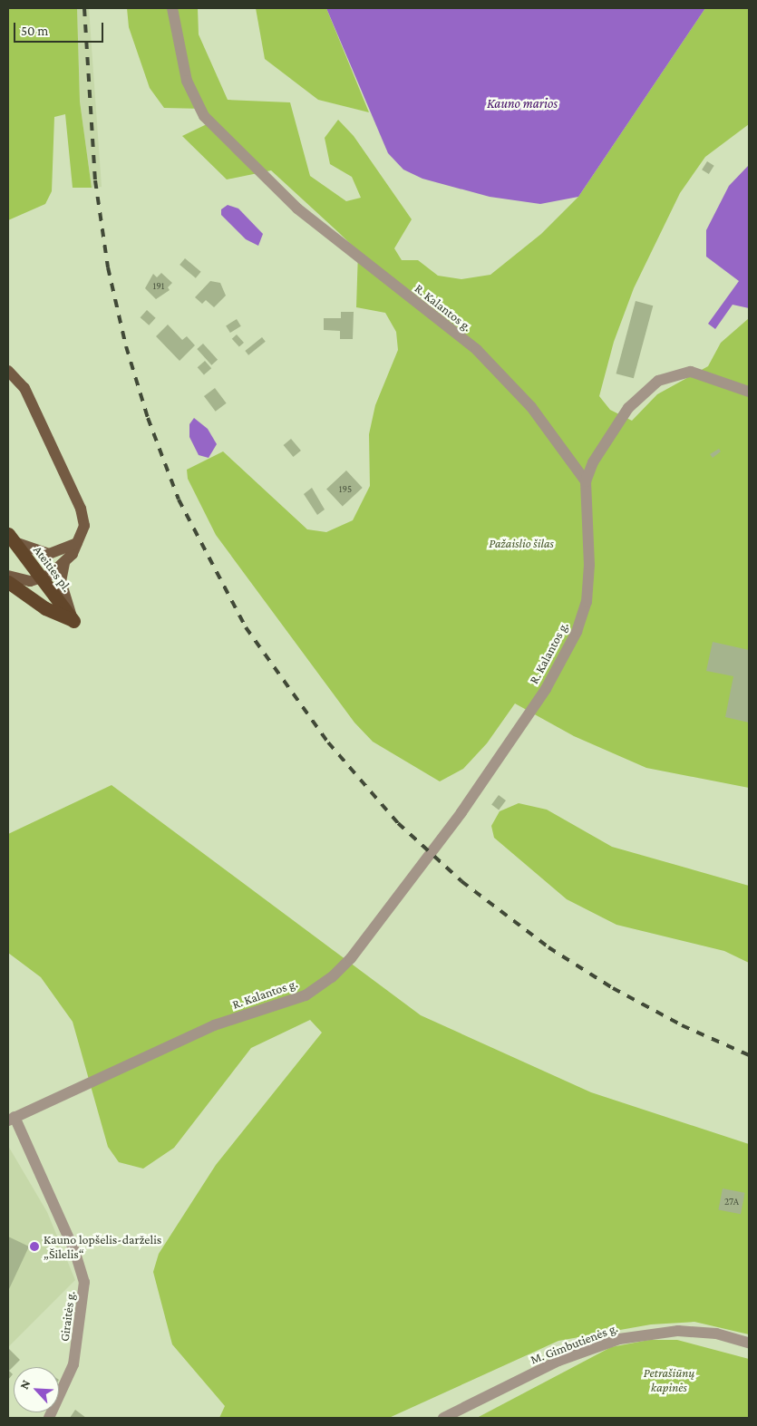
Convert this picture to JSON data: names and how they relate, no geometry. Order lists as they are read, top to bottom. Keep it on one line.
{"streets":{"highway":["Ateities pl."],"street":["R. Kalantos g.","Giraitės g.","M. Gimbutienės g."]},"crossings":[["R. Kalantos g.","Giraitės g."]],"water":["Kauno marios"],"parks":["Pažaislio šilas","Petrašiūnų kapinės"],"places":["Kauno lopšelis-darželis „Šilelis“"],"house_numbers":["191","195","27A"],"scale_bar":"50 m","north":"top left"}
